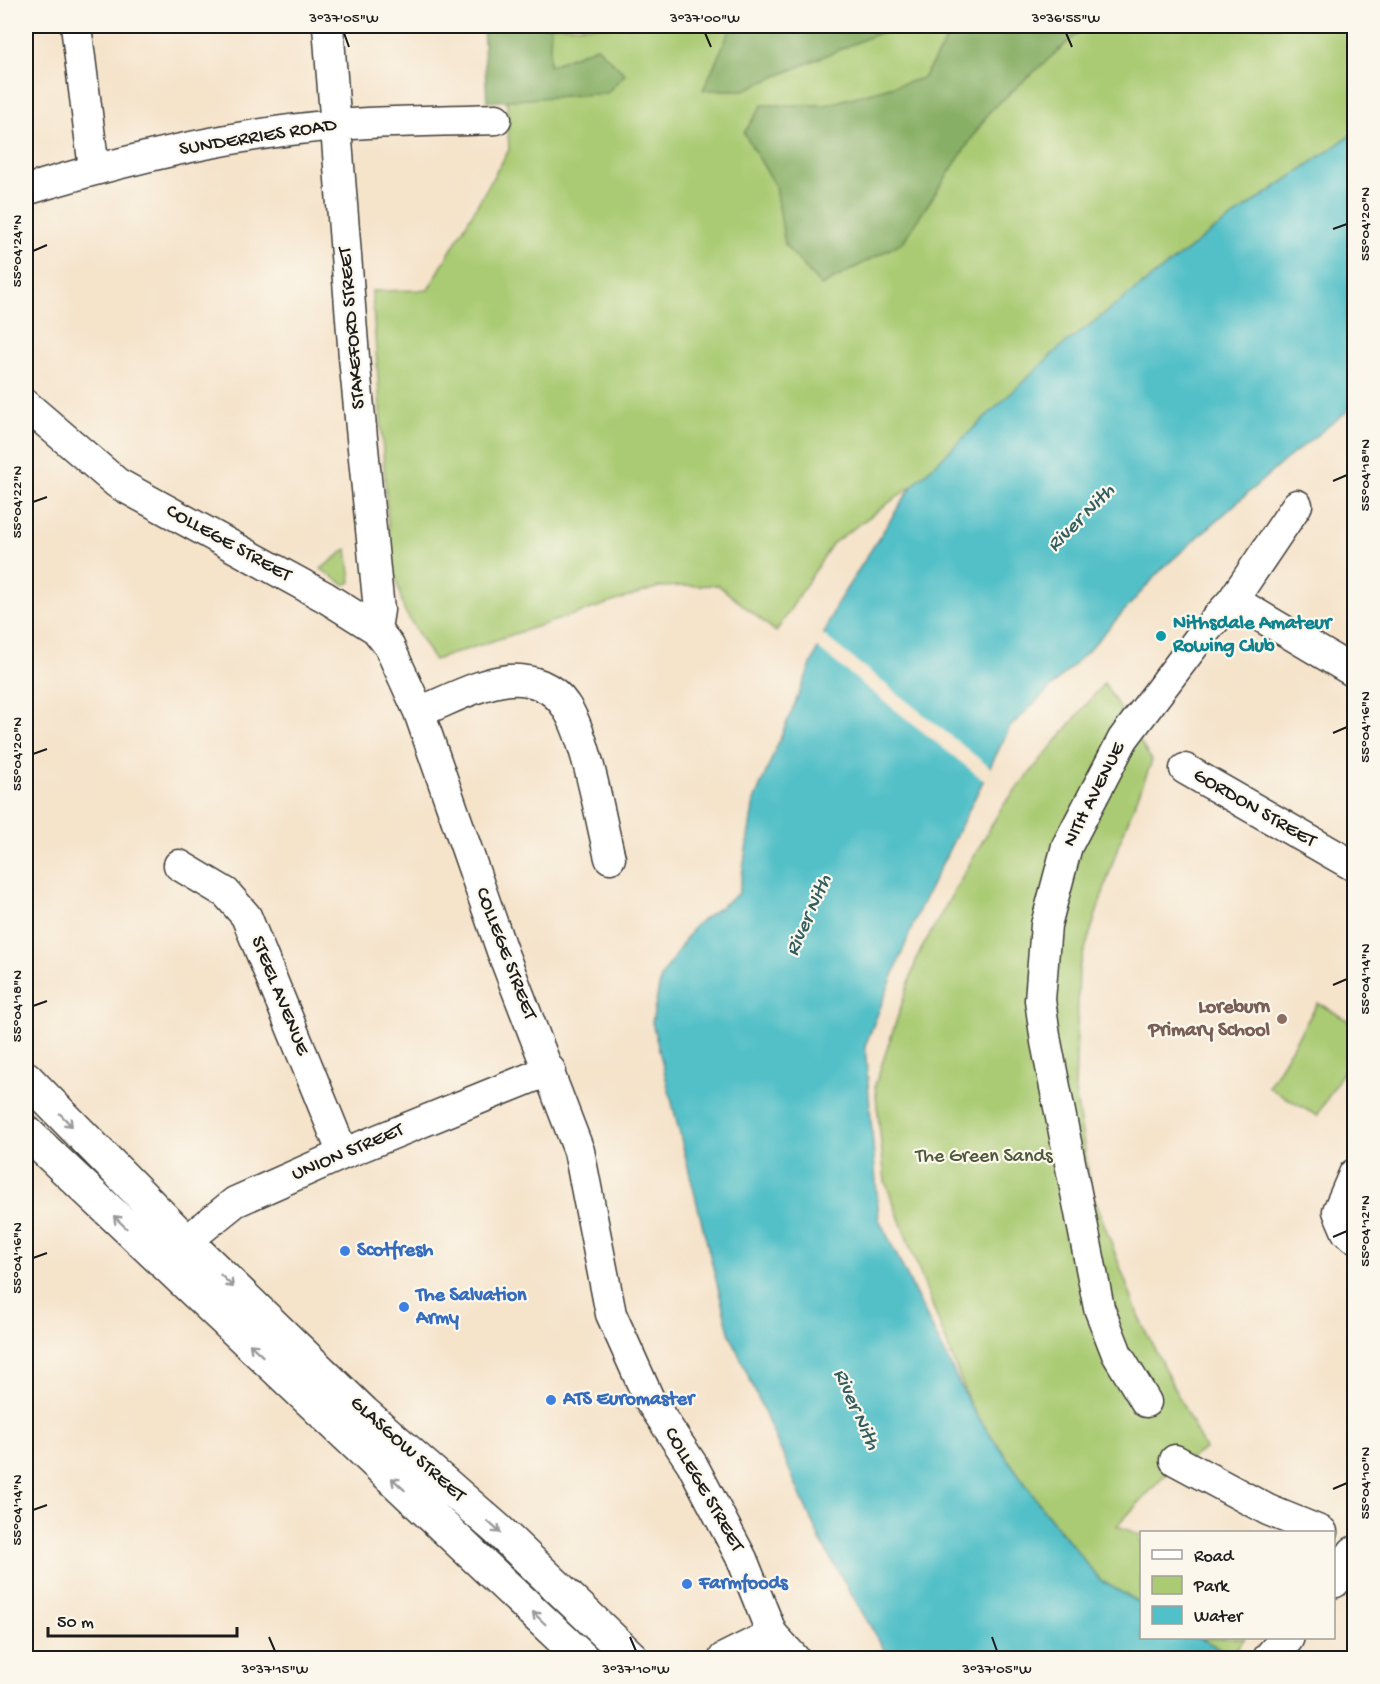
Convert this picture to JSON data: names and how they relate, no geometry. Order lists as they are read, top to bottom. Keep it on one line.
{"streets":{"main road":["GLASGOW STREET"],"street":["SUNDERRIES ROAD","STAKEFORD STREET","COLLEGE STREET","NITH AVENUE","GORDON STREET","STEEL AVENUE","UNION STREET"]},"crossings":[["SUNDERRIES ROAD","STAKEFORD STREET"],["STAKEFORD STREET","COLLEGE STREET"],["COLLEGE STREET","UNION STREET"],["STEEL AVENUE","UNION STREET"],["UNION STREET","GLASGOW STREET"]],"water":["River Nith"],"parks":["The Green Sands"],"places":["Nithsdale Amateur Rowing Club","Loreburn Primary School","Scotfresh","The Salvation Army","ATS Euromaster","Farmfoods"],"legend":["Road","Park","Water"],"scale_bar":"50 m","coordinates":["3°37'05\"W","3°37'00\"W","3°36'55\"W","55°04'20\"N","55°04'24\"N","55°04'18\"N","55°04'22\"N","55°04'16\"N","55°04'14\"N","55°04'12\"N","55°04'10\"N","3°37'15\"W","3°37'10\"W"]}
